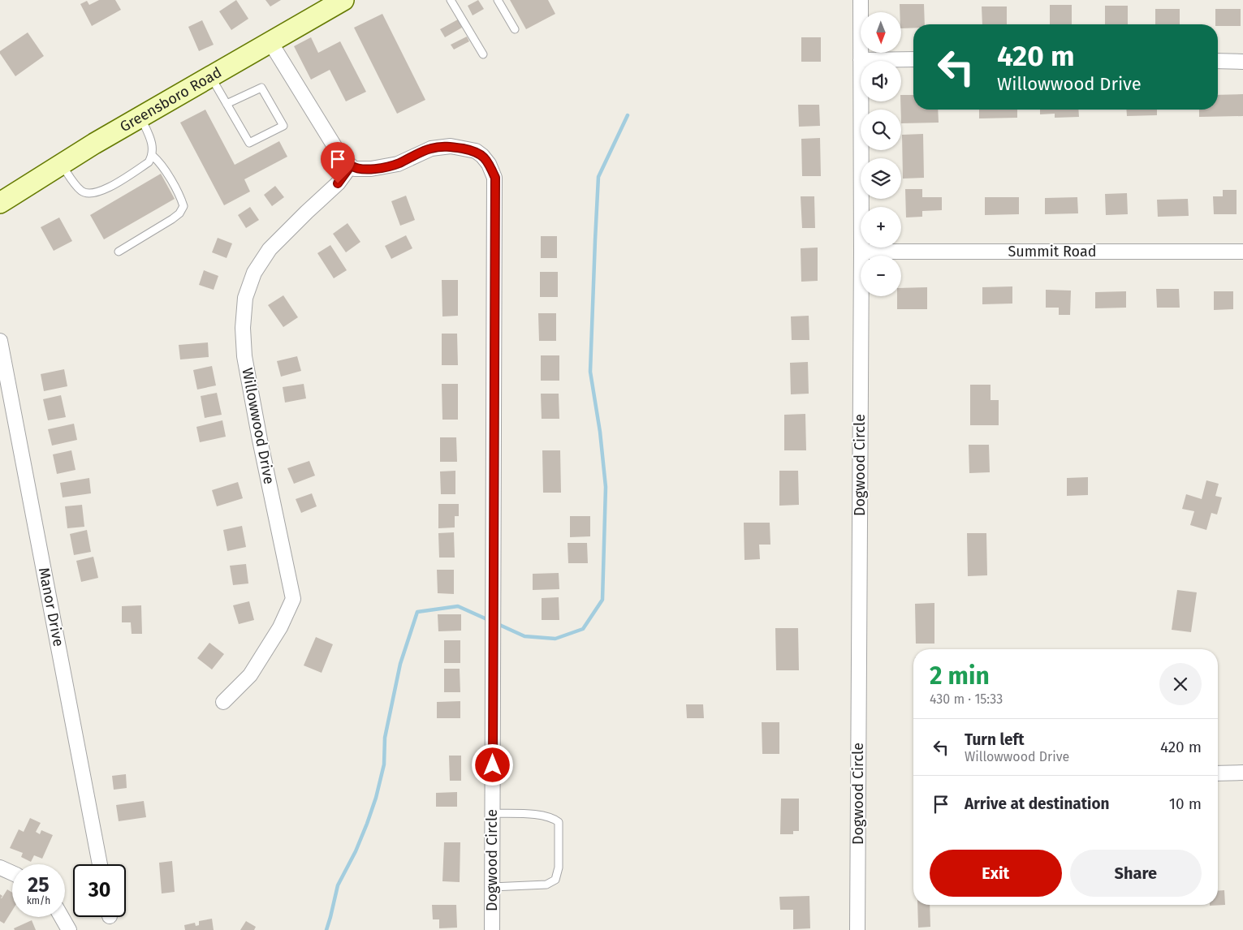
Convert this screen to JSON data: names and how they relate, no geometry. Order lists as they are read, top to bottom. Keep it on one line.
{"streets":{"main road":["Greensboro Road"],"street":["Summit Road","Willowwood Drive","Dogwood Circle","Manor Drive"]},"crossings":[["Summit Road","Dogwood Circle"],["Willowwood Drive","Dogwood Circle"]],"north":"bottom","page":{"map_buttons":["+","−"],"turn":["420 m","Willowwood Drive"],"heading":["2 min","430 m · 15:33"],"list":[{"name":"Turn left","note":"Willowwood Drive","value":"420 m"},{"name":"Arrive at destination","value":"10 m"}],"buttons":["Exit","Share"],"speed":"25 km/h","limit":"30"}}
